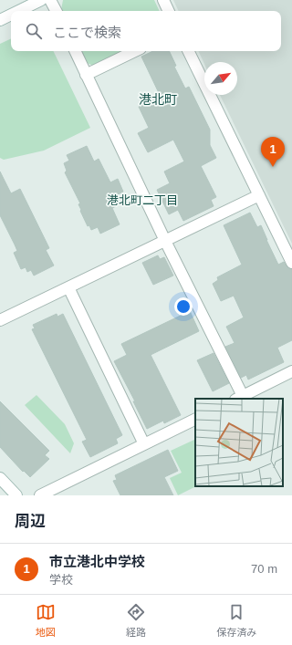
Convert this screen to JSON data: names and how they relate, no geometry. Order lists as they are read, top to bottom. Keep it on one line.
{"districts":["港北町","港北町二丁目"],"north":"top right","page":{"search":"ここで検索","pins":"1","heading":"周辺","list":[{"mark":"1","name":"市立港北中学校","note":"学校","value":"70 m"}],"nav":["地図","経路","保存済み"]}}
